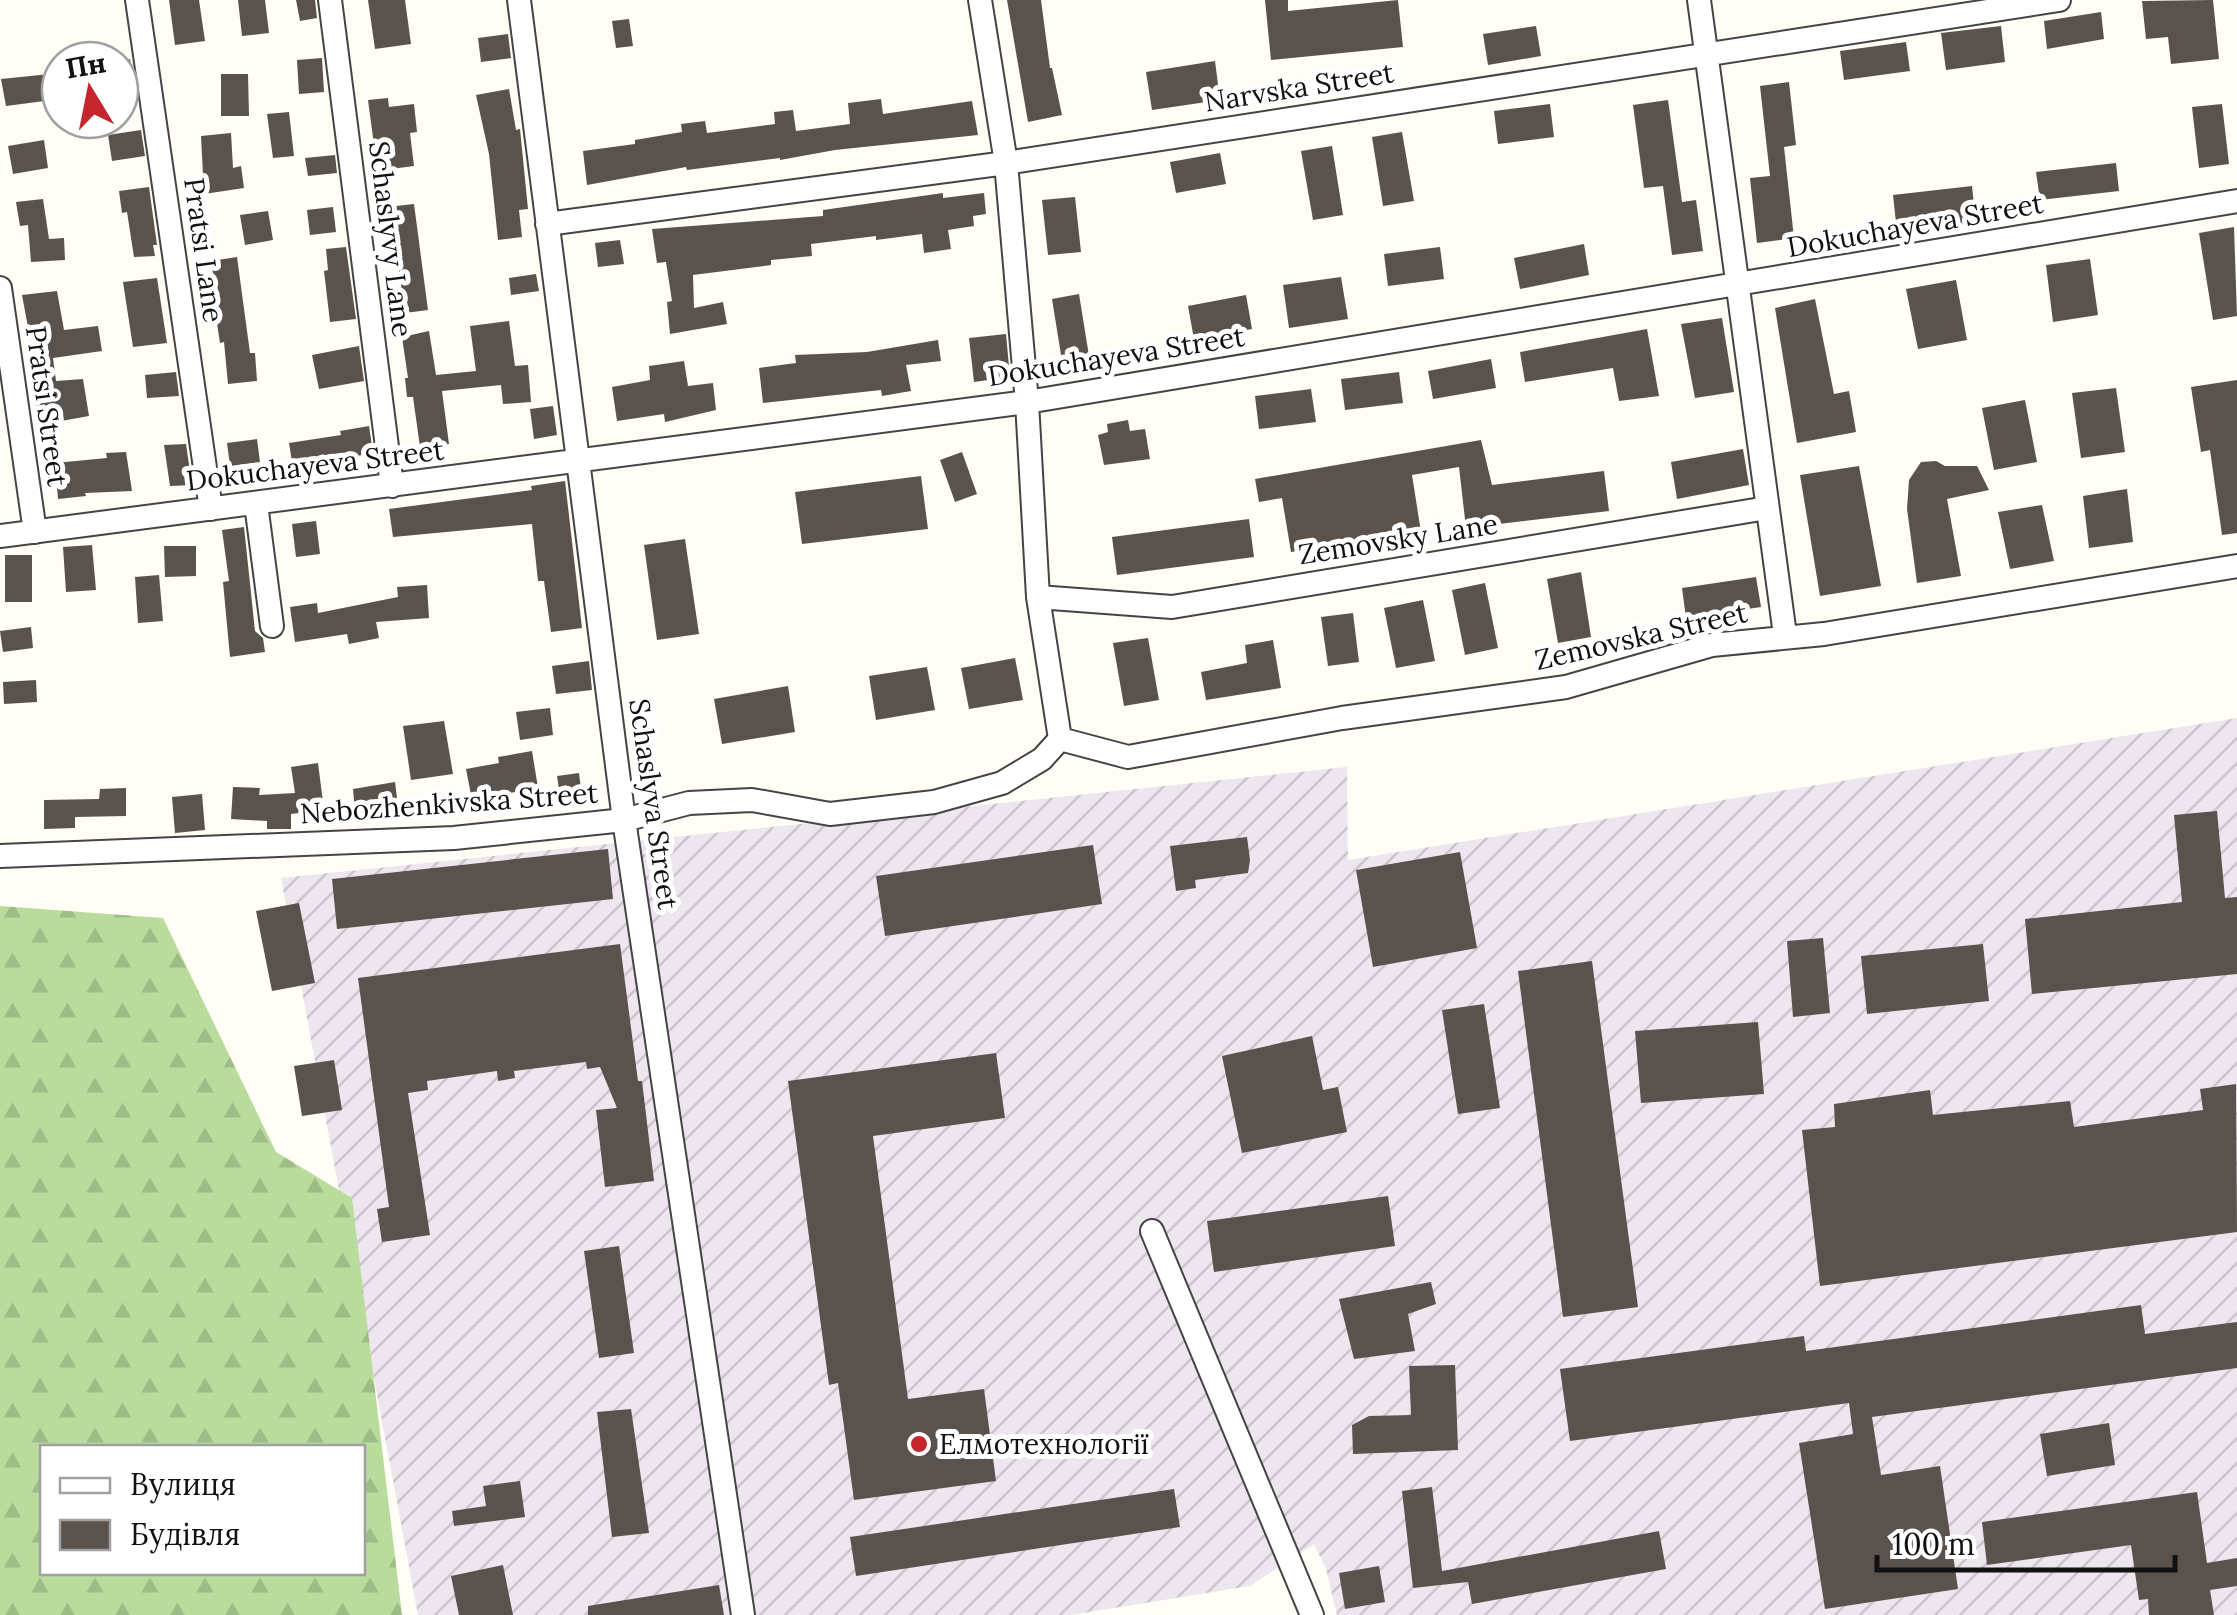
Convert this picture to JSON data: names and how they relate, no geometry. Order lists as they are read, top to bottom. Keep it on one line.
{"streets":{"street":["Narvska Street","Dokuchayeva Street","Schaslyvy Lane","Pratsi Lane","Pratsi Street","Zemovsky Lane","Zemovska Street","Nebozhenkivska Street","Schaslyva Street"]},"crossings":[["Narvska Street","Schaslyva Street"],["Dokuchayeva Street","Schaslyvy Lane"],["Dokuchayeva Street","Pratsi Lane"],["Dokuchayeva Street","Pratsi Street"],["Dokuchayeva Street","Schaslyva Street"],["Zemovska Street","Nebozhenkivska Street"],["Nebozhenkivska Street","Schaslyva Street"]],"places":["Елмотехнології"],"legend":["Вулиця","Будівля"],"scale_bar":"100 m","north":"top"}
